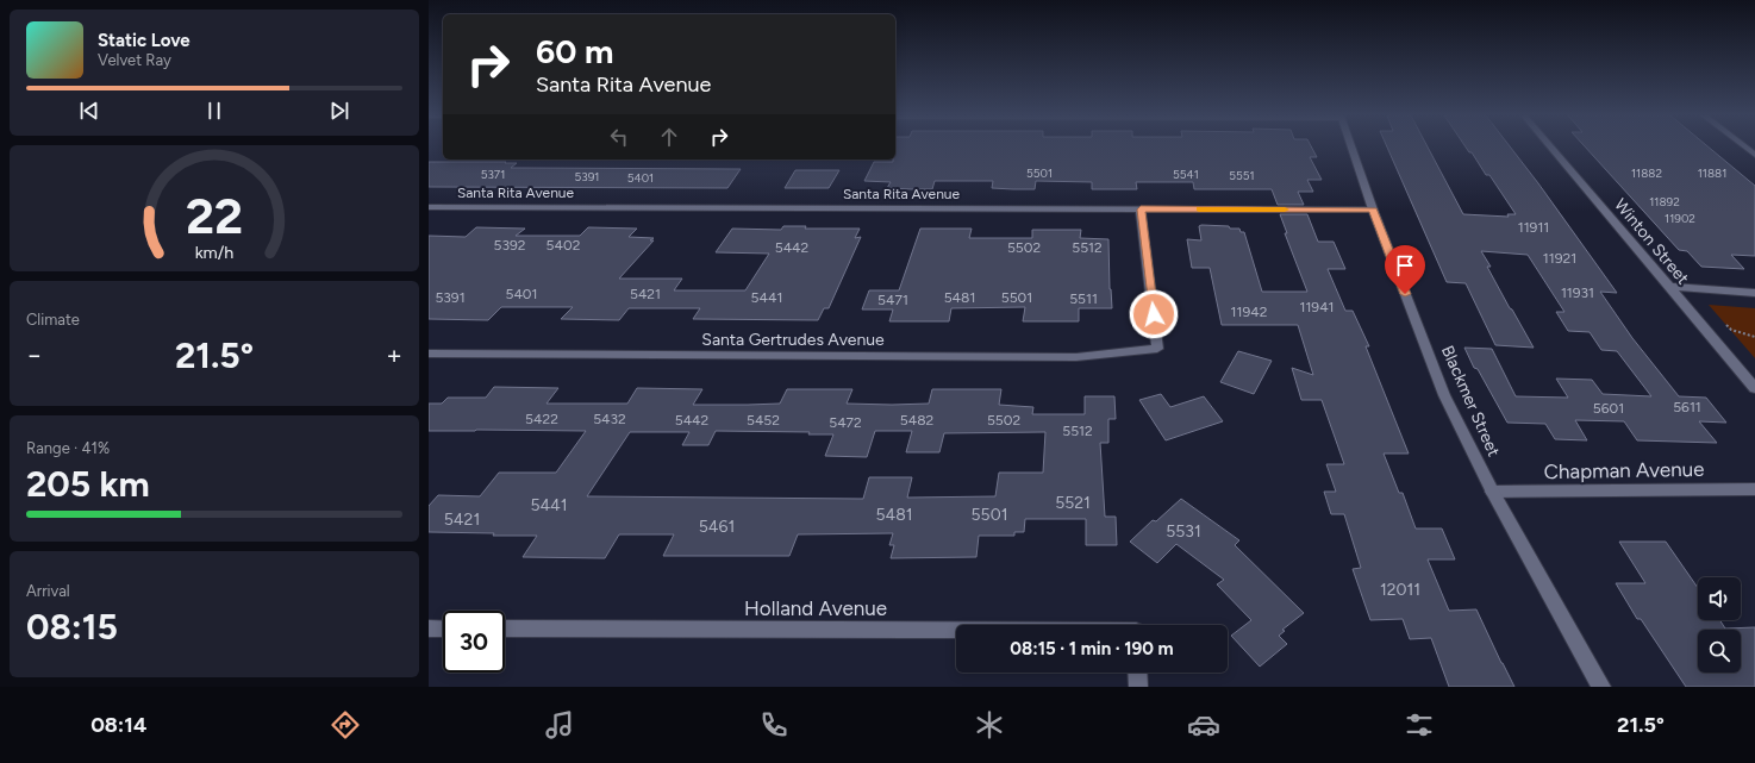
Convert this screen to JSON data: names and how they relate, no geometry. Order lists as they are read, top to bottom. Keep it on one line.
{"streets":{"street":["Santa Rita Avenue","Winton Street","Santa Gertrudes Avenue","Blackmer Street","Chapman Avenue","Holland Avenue"]},"crossings":[["Santa Rita Avenue","Santa Gertrudes Avenue"],["Santa Rita Avenue","Blackmer Street"],["Blackmer Street","Chapman Avenue"]],"house_numbers":["5501","11882","11881","5371","5541","5551","5391","5401","11892","11902","11911","5392","5402","5442","5502","5512","11921","11931","5401","5421","5391","5441","5481","5501","5511","5471","11941","11942","5611","5601","5422","5432","5442","5452","5482","5502","5472","5512","5521","5441","5481","5501","5421","5461","5531","12011"],"page":{"turn":["60 m","Santa Rita Avenue"],"song":["Static Love","Velvet Ray"],"tile":["Climate",["Range · 41%","205 km"],["Arrival","08:15"]],"heat":["−","21.5°","+"],"limit":"30","trip":"08:15 · 1 min · 190 m","tabs":["08:14","21.5°"],"gauge":["22","km/h"]}}
